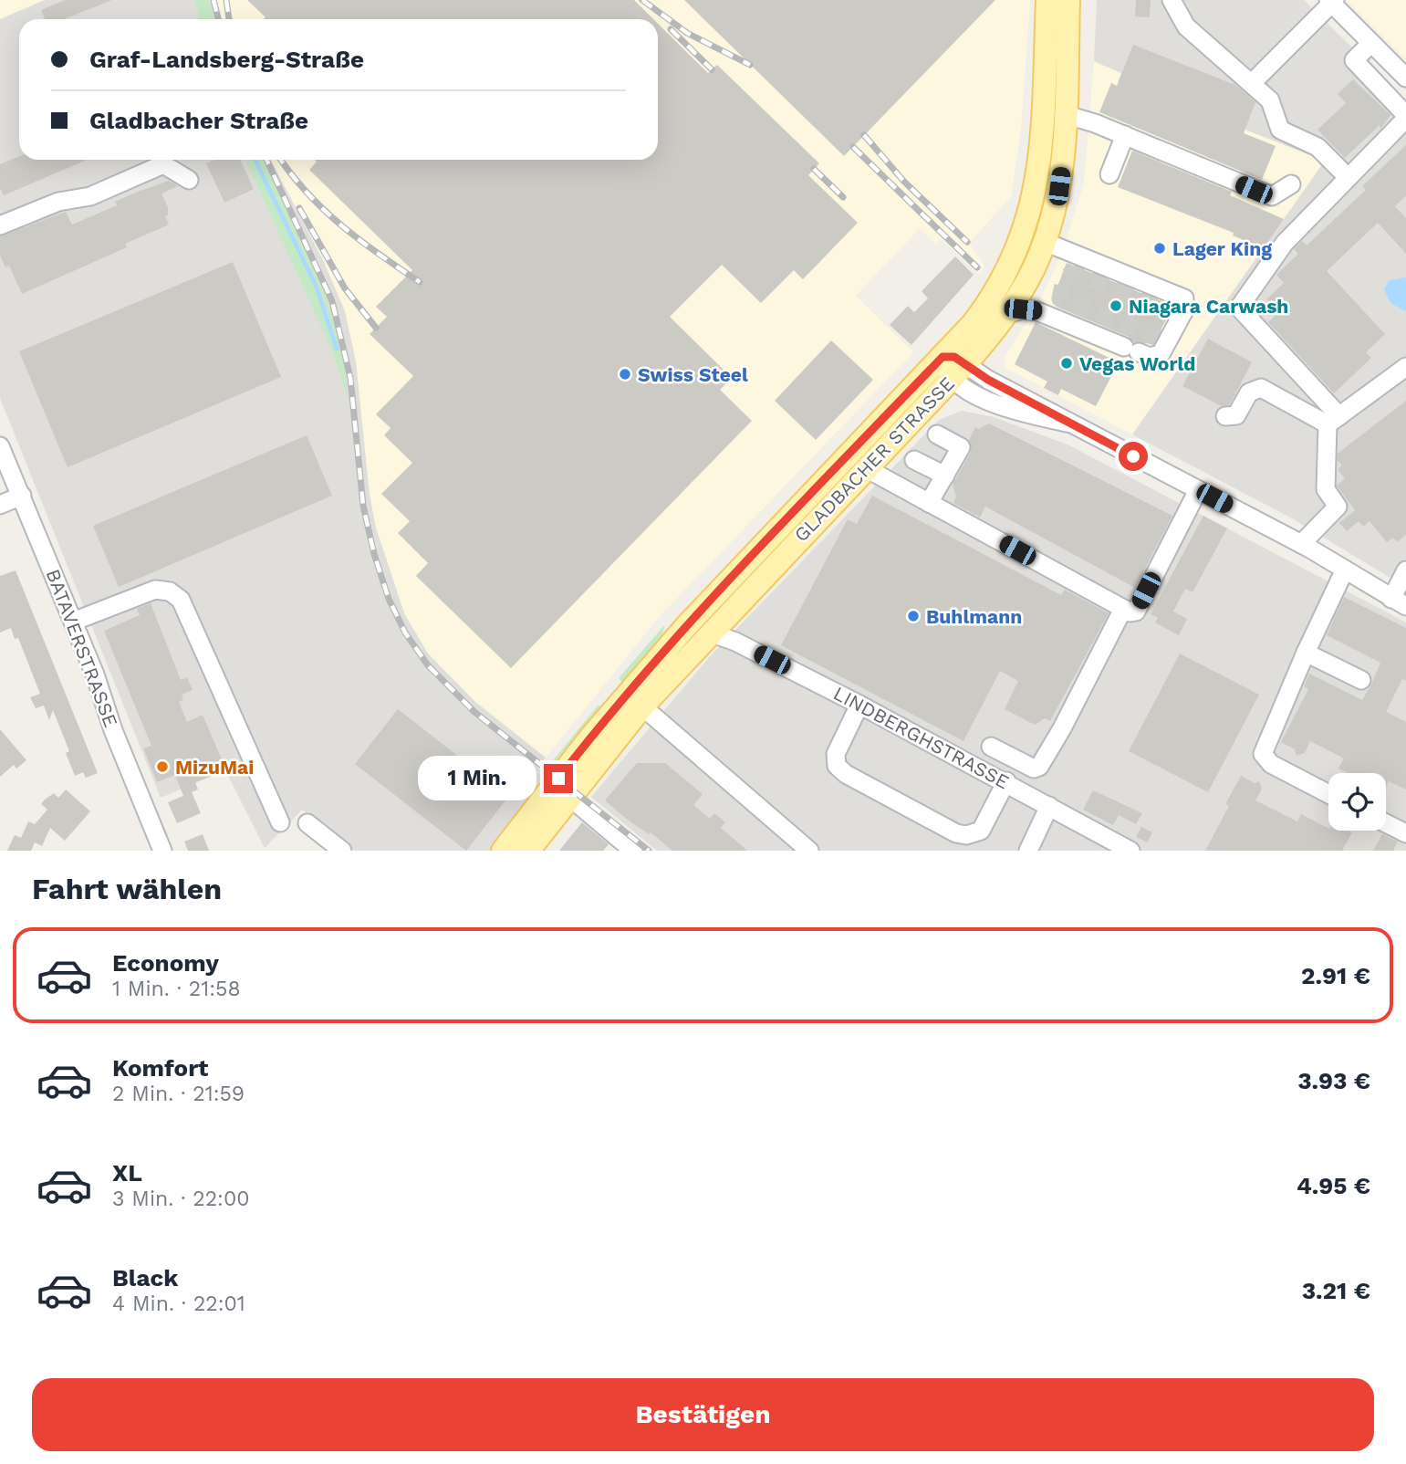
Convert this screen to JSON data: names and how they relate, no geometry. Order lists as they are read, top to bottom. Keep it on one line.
{"streets":{"main road":["GLADBACHER STRASSE"],"street":["BATAVERSTRASSE","LINDBERGHSTRASSE"]},"crossings":[["GLADBACHER STRASSE","LINDBERGHSTRASSE"]],"places":["Lager King","Niagara Carwash","Vegas World","Swiss Steel","Buhlmann","MizuMai"],"page":{"banner":["Graf-Landsberg-Straße","Gladbacher Straße"],"bubble":"1 Min.","heading":"Fahrt wählen","list":[{"name":"Economy","note":"1 Min. · 21:58","value":"2.91 €"},{"name":"Komfort","note":"2 Min. · 21:59","value":"3.93 €"},{"name":"XL","note":"3 Min. · 22:00","value":"4.95 €"},{"name":"Black","note":"4 Min. · 22:01","value":"3.21 €"}],"buttons":"Bestätigen"}}
